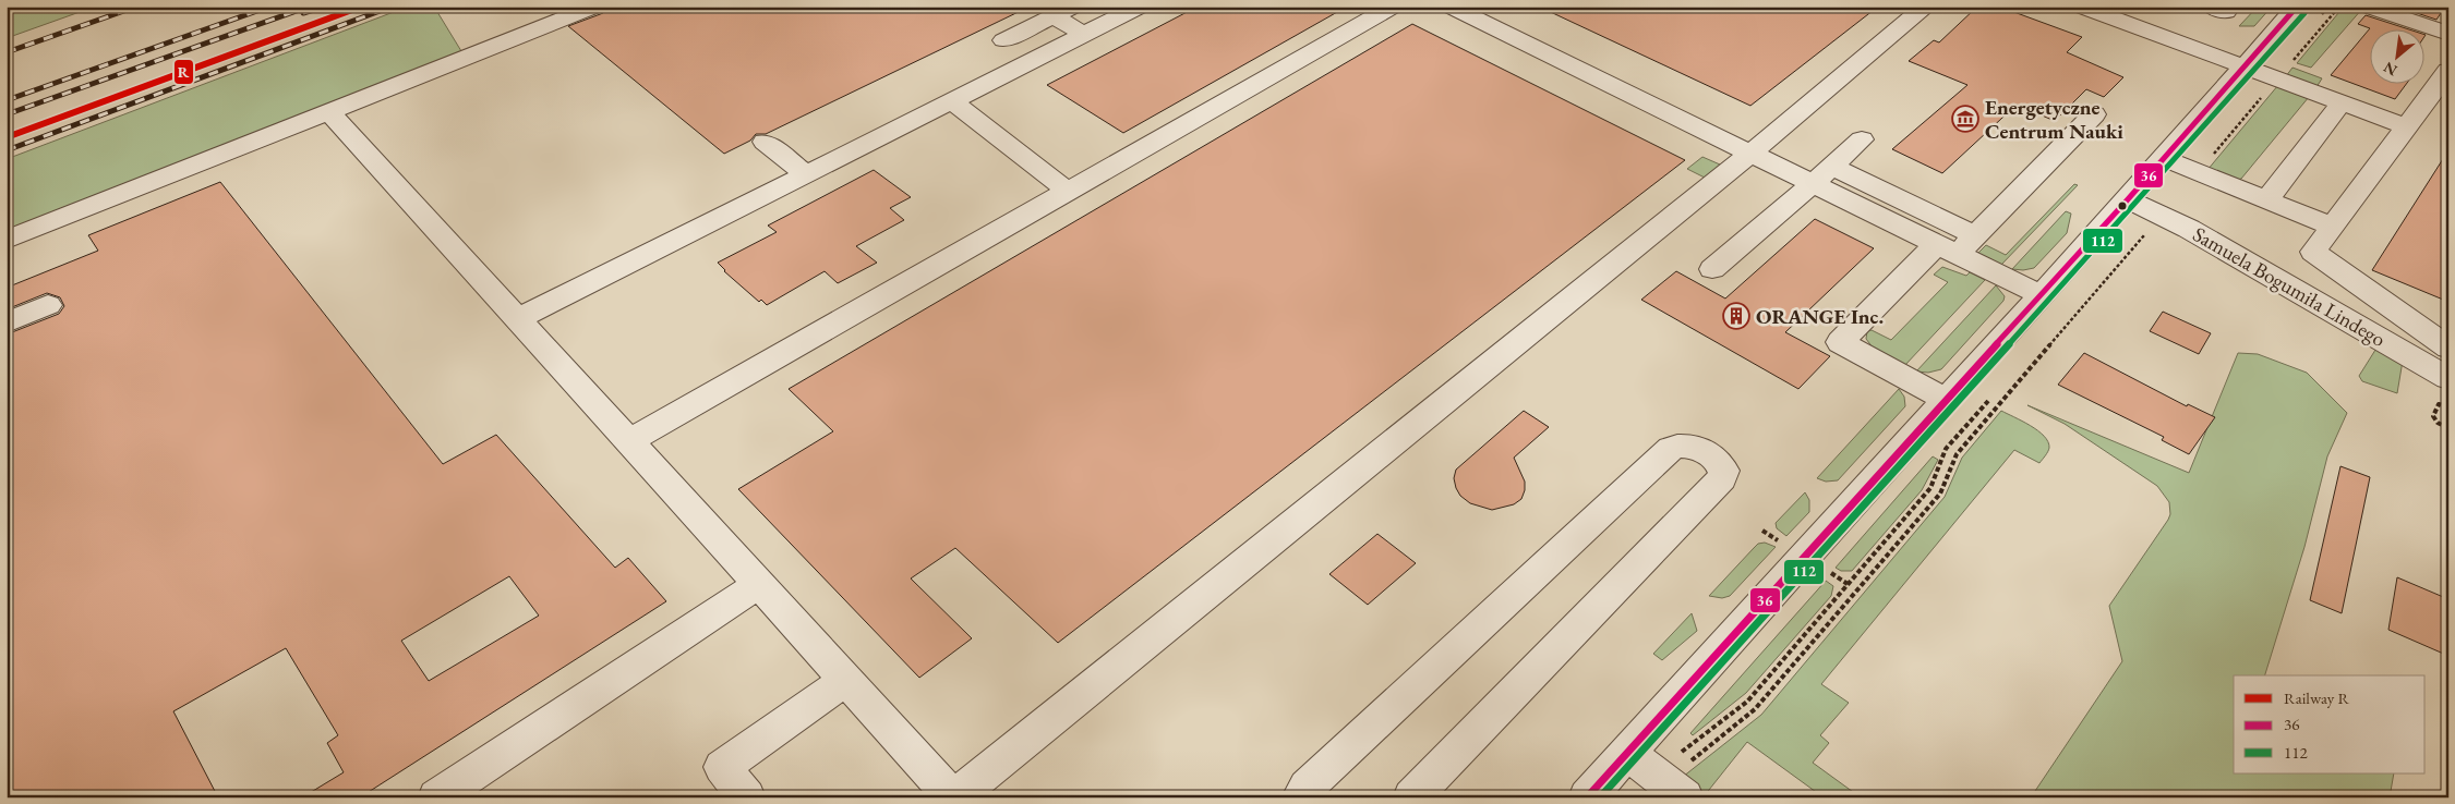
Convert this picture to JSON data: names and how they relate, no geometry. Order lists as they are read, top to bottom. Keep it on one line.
{"streets":{"street":["Samuela Bogumiła Lindego"]},"places":{"museum":["Energetyczne Centrum Nauki"],"building":["ORANGE Inc."]},"lines":["rail line R","transit line 36","transit line 112"],"legend":["Railway R","36","112"],"north":"bottom left"}
